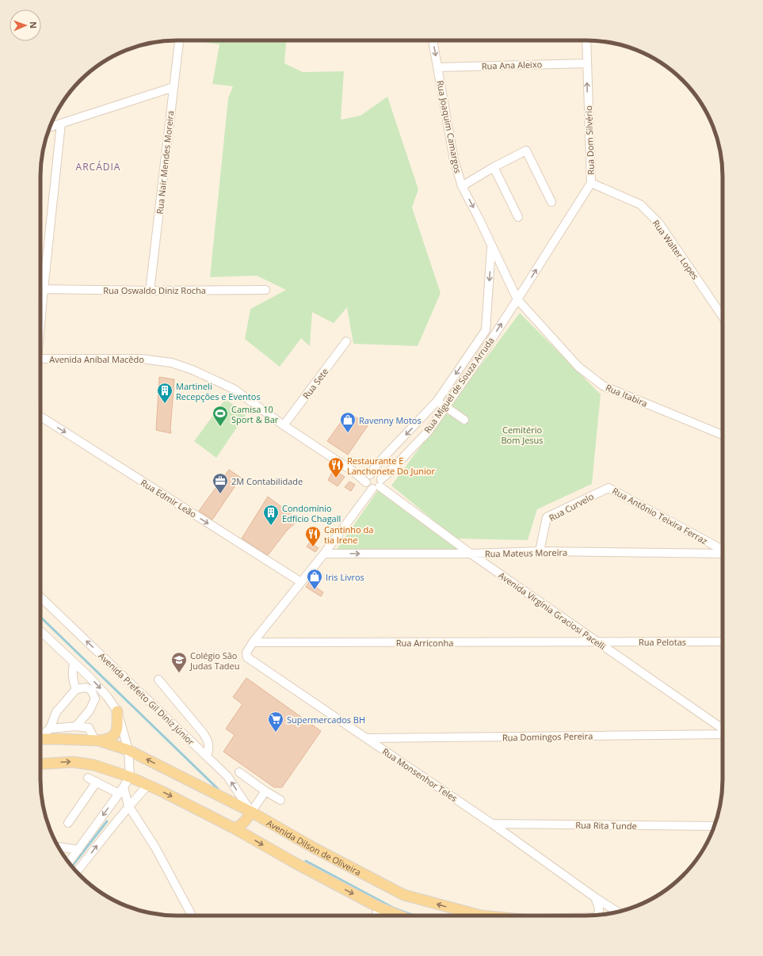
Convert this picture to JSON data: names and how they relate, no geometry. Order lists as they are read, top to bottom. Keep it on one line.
{"streets":{"main road":["Avenida Dilson de Oliveira"],"street":["Rua Ana Aleixo","Rua Joaquim Camargos","Rua Dom Silvério","Rua Nair Mendes Moreira","Rua Walter Lopes","Rua Oswaldo Diniz Rocha","Avenida Aníbal Macêdo","Rua Sete","Rua Miguel de Souza Arruda","Rua Itabira","Rua Edmir Leão","Rua Curvelo","Rua Antônio Teixira Ferraz","Rua Mateus Moreira","Avenida Virgínia Graciosi Pacelli","Rua Pelotas","Rua Arriconha","Avenida Prefeito Gil Diniz Júnior","Rua Domingos Pereira","Rua Monsenhor Teles","Rua Rita Tunde"]},"crossings":[["Rua Ana Aleixo","Rua Joaquim Camargos"],["Rua Ana Aleixo","Rua Dom Silvério"],["Rua Joaquim Camargos","Rua Dom Silvério"],["Rua Joaquim Camargos","Rua Miguel de Souza Arruda"],["Rua Joaquim Camargos","Rua Itabira"],["Rua Dom Silvério","Rua Walter Lopes"],["Rua Dom Silvério","Rua Miguel de Souza Arruda"],["Rua Dom Silvério","Rua Itabira"],["Rua Nair Mendes Moreira","Rua Oswaldo Diniz Rocha"],["Avenida Aníbal Macêdo","Rua Sete"],["Avenida Aníbal Macêdo","Rua Miguel de Souza Arruda"],["Avenida Aníbal Macêdo","Avenida Virgínia Graciosi Pacelli"],["Rua Miguel de Souza Arruda","Rua Itabira"],["Rua Miguel de Souza Arruda","Rua Edmir Leão"],["Rua Miguel de Souza Arruda","Rua Mateus Moreira"],["Rua Miguel de Souza Arruda","Avenida Virgínia Graciosi Pacelli"],["Rua Miguel de Souza Arruda","Rua Arriconha"],["Rua Miguel de Souza Arruda","Rua Monsenhor Teles"],["Rua Curvelo","Rua Antônio Teixira Ferraz"],["Rua Curvelo","Rua Mateus Moreira"],["Rua Mateus Moreira","Avenida Virgínia Graciosi Pacelli"],["Avenida Virgínia Graciosi Pacelli","Rua Pelotas"],["Avenida Virgínia Graciosi Pacelli","Rua Arriconha"],["Rua Pelotas","Rua Arriconha"],["Avenida Prefeito Gil Diniz Júnior","Avenida Dilson de Oliveira"],["Rua Domingos Pereira","Rua Monsenhor Teles"],["Rua Monsenhor Teles","Rua Rita Tunde"]],"one_way":["Rua Dom Silvério","Rua Edmir Leão","Rua Mateus Moreira"],"districts":["ARCÁDIA"],"parks":["Cemitério Bom Jesus"],"places":{"building":["Martineli Recepções e Eventos","Condomínio Edfício Chagall"],"sports":["Camisa 10 Sport & Bar"],"shop":["Ravenny Motos","Iris Livros"],"restaurant":["Restaurante E Lanchonete Do Junior","Cantinho da tia Irene"],"office":["2M Contabilidade"],"school or university":["Colégio São Judas Tadeu"],"supermarket":["Supermercados BH"]},"north":"right"}
